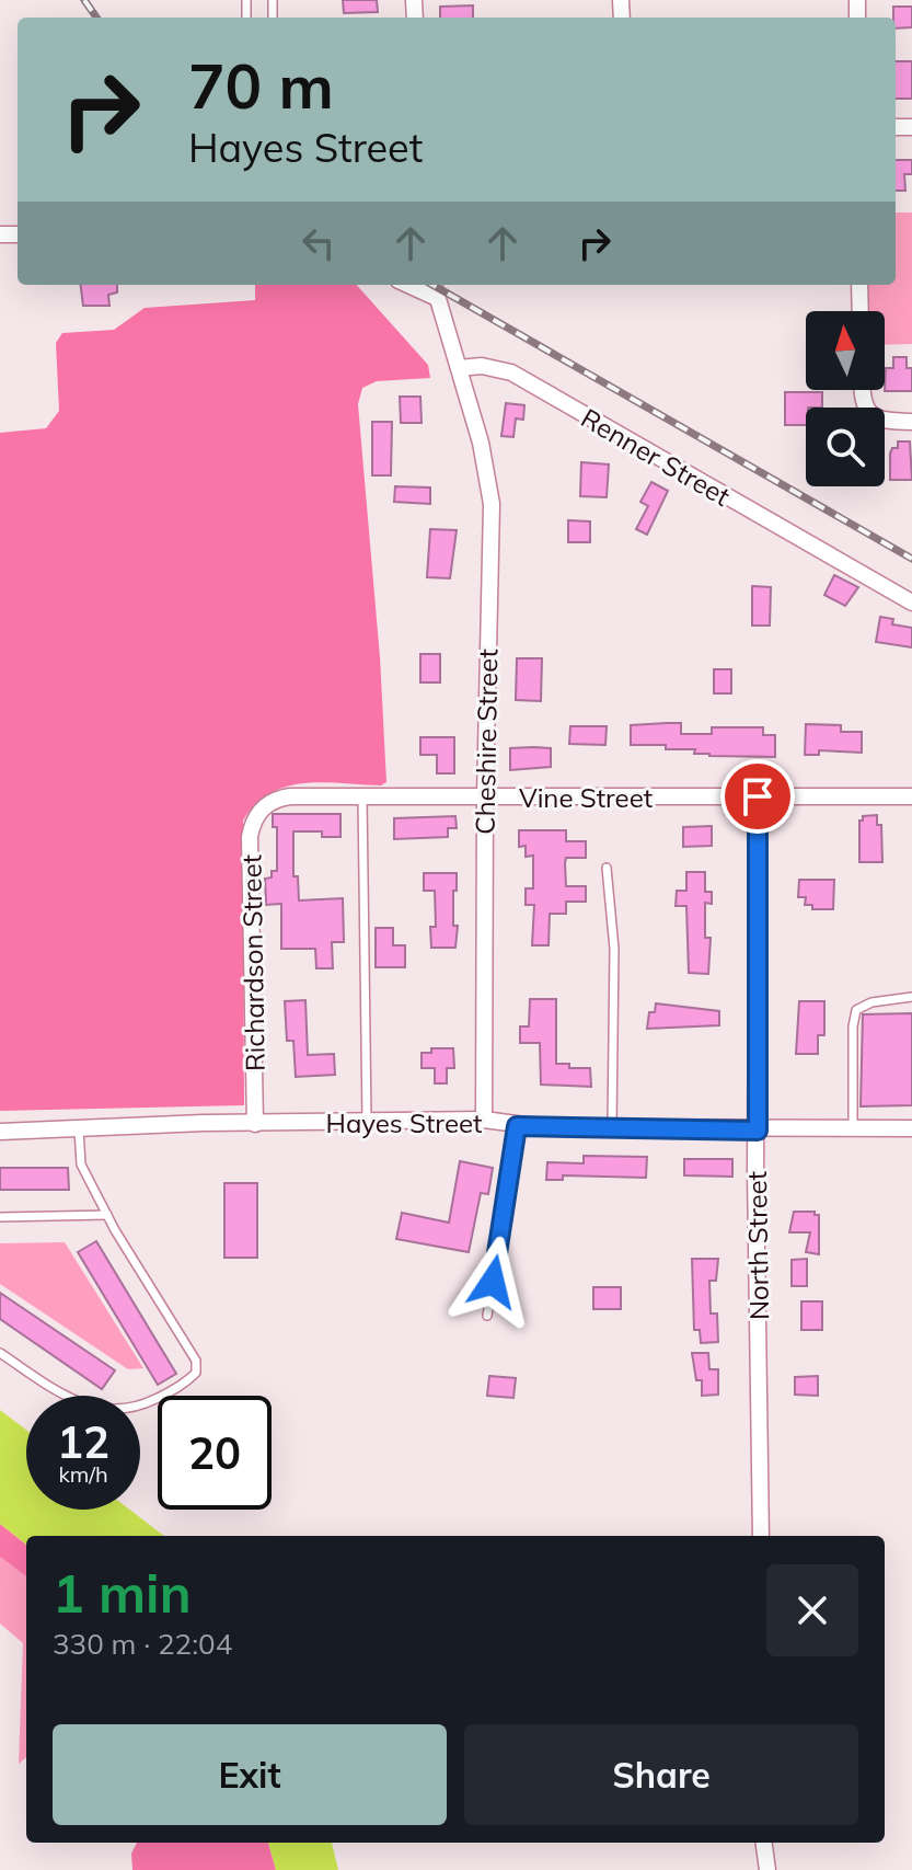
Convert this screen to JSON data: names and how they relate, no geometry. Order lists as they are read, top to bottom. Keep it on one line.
{"streets":{"street":["Renner Street","Cheshire Street","Vine Street","Richardson Street","Hayes Street","North Street"]},"crossings":[["Renner Street","Cheshire Street"],["Cheshire Street","Vine Street"],["Cheshire Street","Hayes Street"],["Vine Street","Richardson Street"],["Vine Street","North Street"],["Richardson Street","Hayes Street"],["Hayes Street","North Street"]],"north":"top","page":{"turn":["70 m","Hayes Street"],"speed":"12 km/h","limit":"20","heading":["1 min","330 m · 22:04"],"buttons":["Exit","Share"]}}
